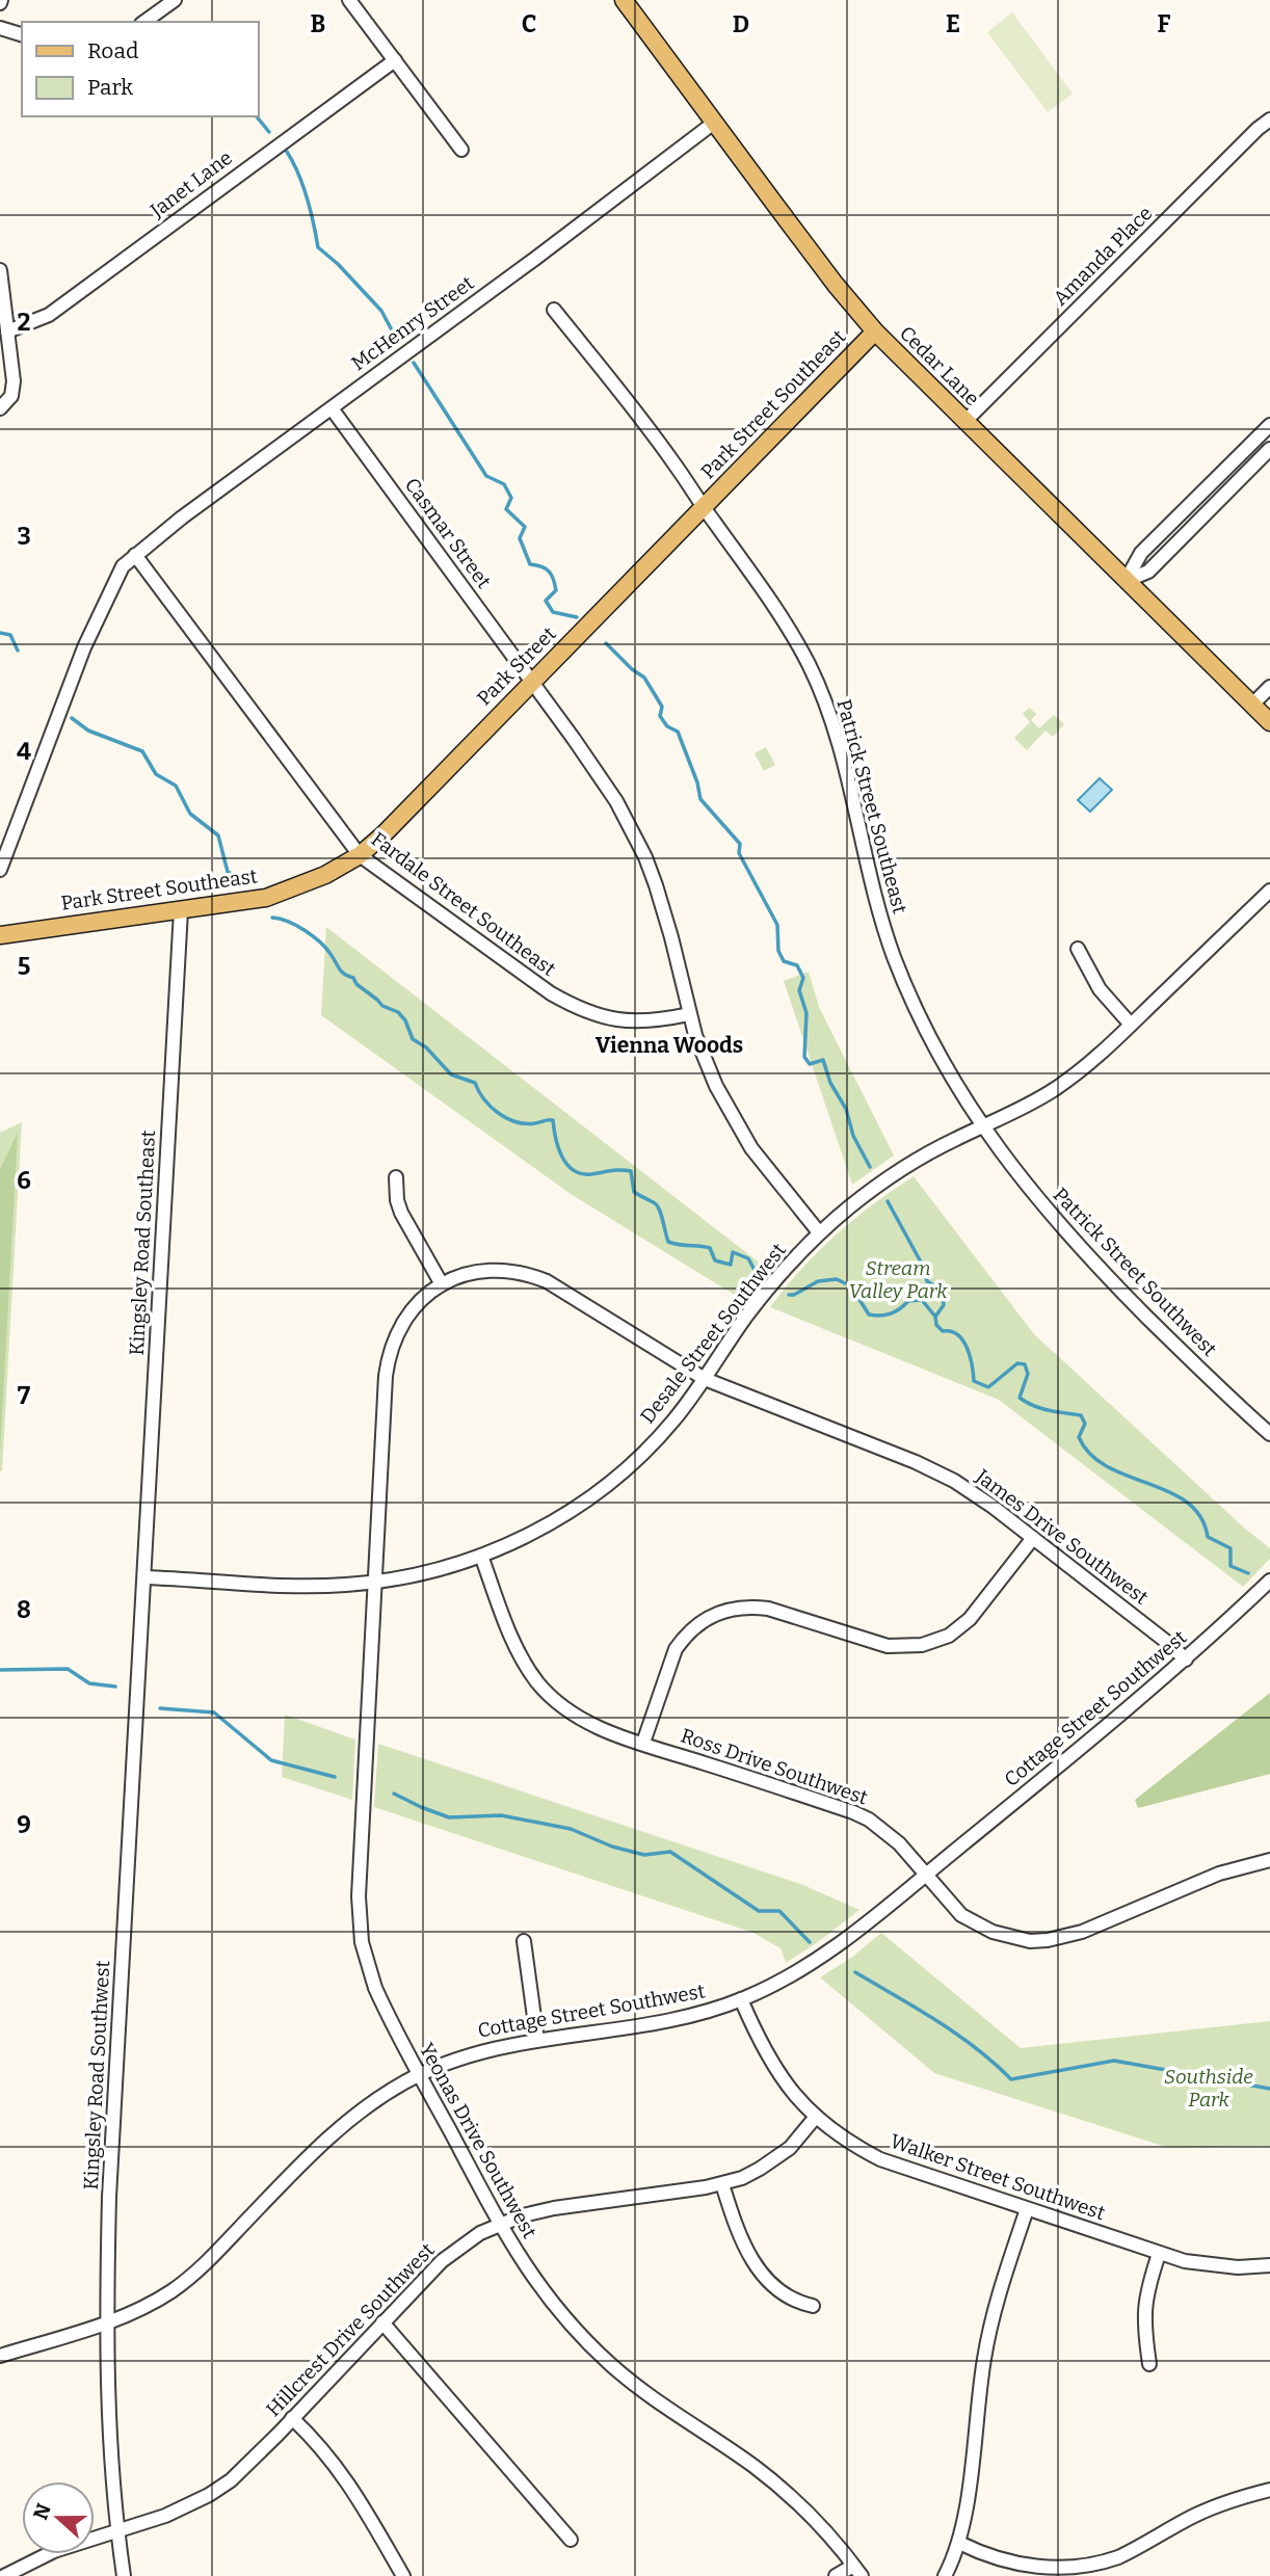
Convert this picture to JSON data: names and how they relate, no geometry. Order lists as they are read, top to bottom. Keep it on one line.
{"streets":{"main road":["Cedar Lane","Park Street Southeast","Park Street"],"street":["Janet Lane","Amanda Place","McHenry Street","Casmar Street","Patrick Street Southeast","Fardale Street Southeast","Kingsley Road Southeast","Patrick Street Southwest","Desale Street Southwest","James Drive Southwest","Cottage Street Southwest","Ross Drive Southwest","Kingsley Road Southwest","Yeonas Drive Southwest","Walker Street Southwest","Hillcrest Drive Southwest"]},"crossings":[["Amanda Place","Cedar Lane"],["McHenry Street","Cedar Lane"],["McHenry Street","Casmar Street"],["McHenry Street","Fardale Street Southeast"],["Cedar Lane","Park Street Southeast"],["Park Street Southeast","Park Street"],["Park Street Southeast","Patrick Street Southeast"],["Park Street Southeast","Fardale Street Southeast"],["Park Street Southeast","Kingsley Road Southeast"],["Casmar Street","Park Street"],["Casmar Street","Fardale Street Southeast"],["Casmar Street","Desale Street Southwest"],["Park Street","Patrick Street Southeast"],["Park Street","Fardale Street Southeast"],["Patrick Street Southeast","Patrick Street Southwest"],["Patrick Street Southeast","Desale Street Southwest"],["Kingsley Road Southeast","Desale Street Southwest"],["Kingsley Road Southeast","Kingsley Road Southwest"],["Patrick Street Southwest","Desale Street Southwest"],["Desale Street Southwest","James Drive Southwest"],["Desale Street Southwest","Ross Drive Southwest"],["Desale Street Southwest","Kingsley Road Southwest"],["Desale Street Southwest","Yeonas Drive Southwest"],["James Drive Southwest","Cottage Street Southwest"],["James Drive Southwest","Yeonas Drive Southwest"],["Cottage Street Southwest","Ross Drive Southwest"],["Cottage Street Southwest","Kingsley Road Southwest"],["Cottage Street Southwest","Yeonas Drive Southwest"],["Cottage Street Southwest","Walker Street Southwest"],["Kingsley Road Southwest","Hillcrest Drive Southwest"],["Yeonas Drive Southwest","Hillcrest Drive Southwest"],["Walker Street Southwest","Hillcrest Drive Southwest"]],"districts":["Vienna Woods"],"parks":["Stream Valley Park","Southside Park"],"legend":["Road","Park"],"north":"left","grid":{"columns":["B","C","D","E","F"],"rows":["2","3","4","5","6","7","8","9"]}}
